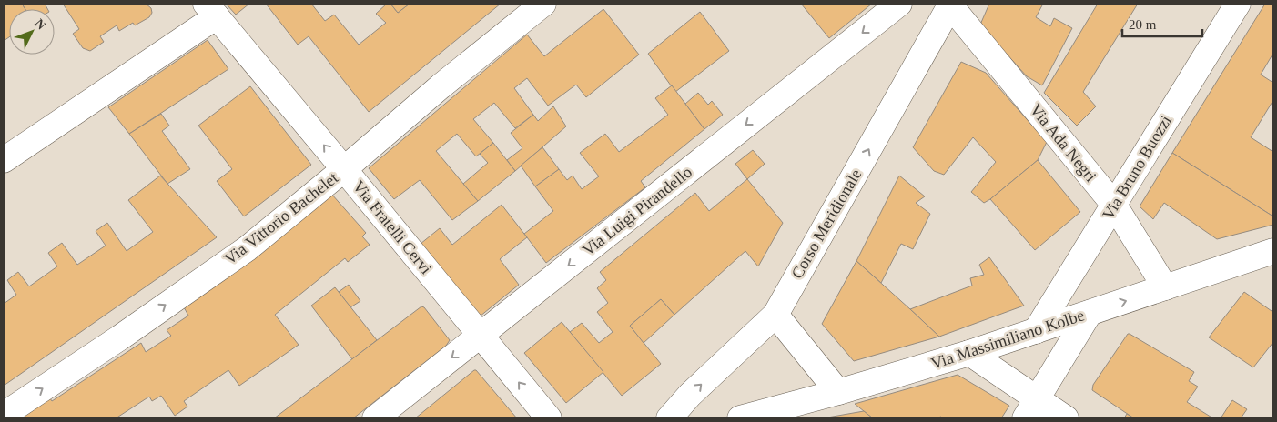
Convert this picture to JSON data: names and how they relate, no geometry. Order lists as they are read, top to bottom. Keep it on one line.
{"streets":{"street":["Via Ada Negri","Via Bruno Buozzi","Via Luigi Pirandello","Via Vittorio Bachelet","Corso Meridionale","Via Fratelli Cervi","Via Massimiliano Kolbe"]},"crossings":[["Via Ada Negri","Via Bruno Buozzi"],["Via Ada Negri","Corso Meridionale"],["Via Ada Negri","Via Massimiliano Kolbe"],["Via Bruno Buozzi","Via Massimiliano Kolbe"],["Via Luigi Pirandello","Via Fratelli Cervi"],["Via Vittorio Bachelet","Via Fratelli Cervi"]],"one_way":["Via Luigi Pirandello","Via Vittorio Bachelet","Corso Meridionale","Via Fratelli Cervi"],"scale_bar":"20 m","north":"top right"}
